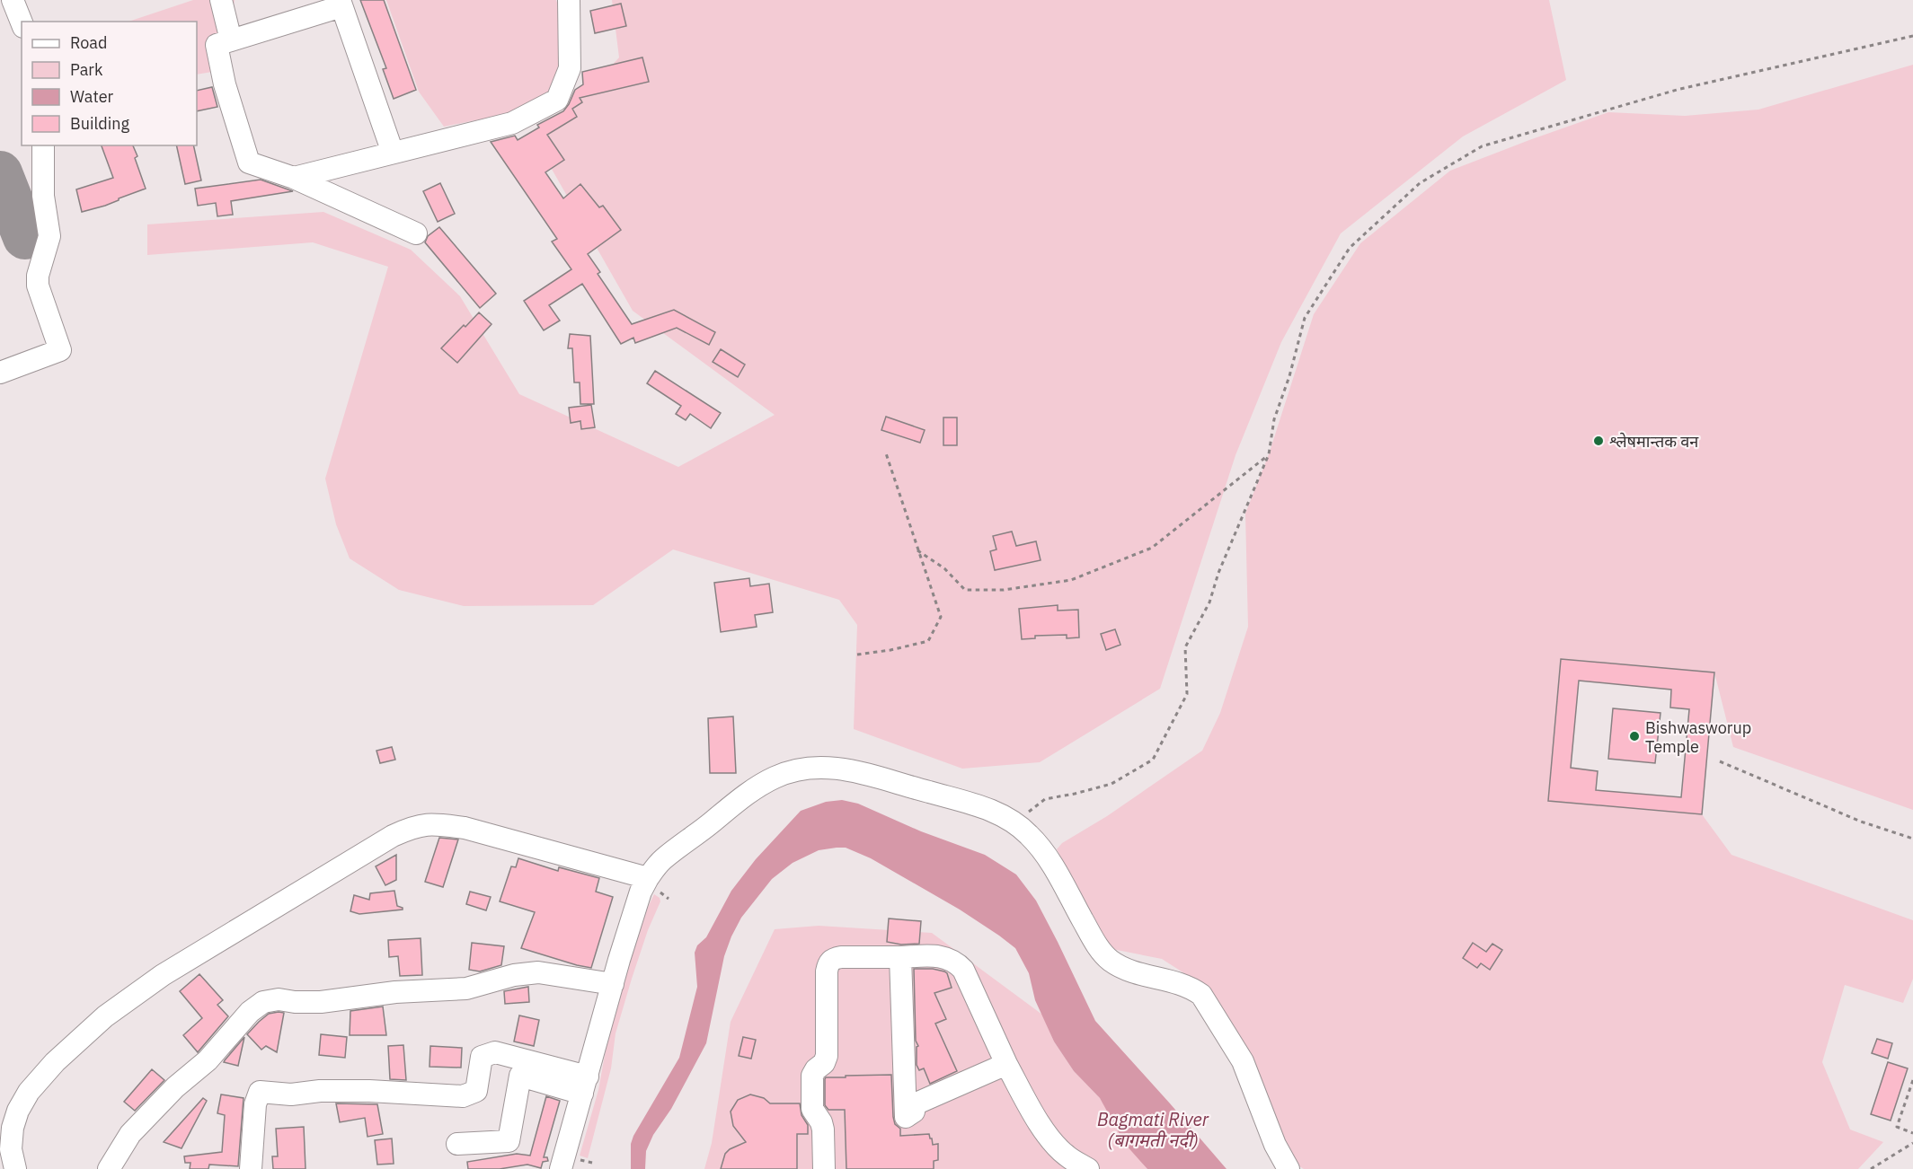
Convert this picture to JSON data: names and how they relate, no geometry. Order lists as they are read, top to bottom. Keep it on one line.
{"water":["Bagmati River (बागमती नदी)"],"places":["श्लेषमान्तक वन","Bishwasworup Temple"],"legend":["Road","Park","Water","Building"]}
